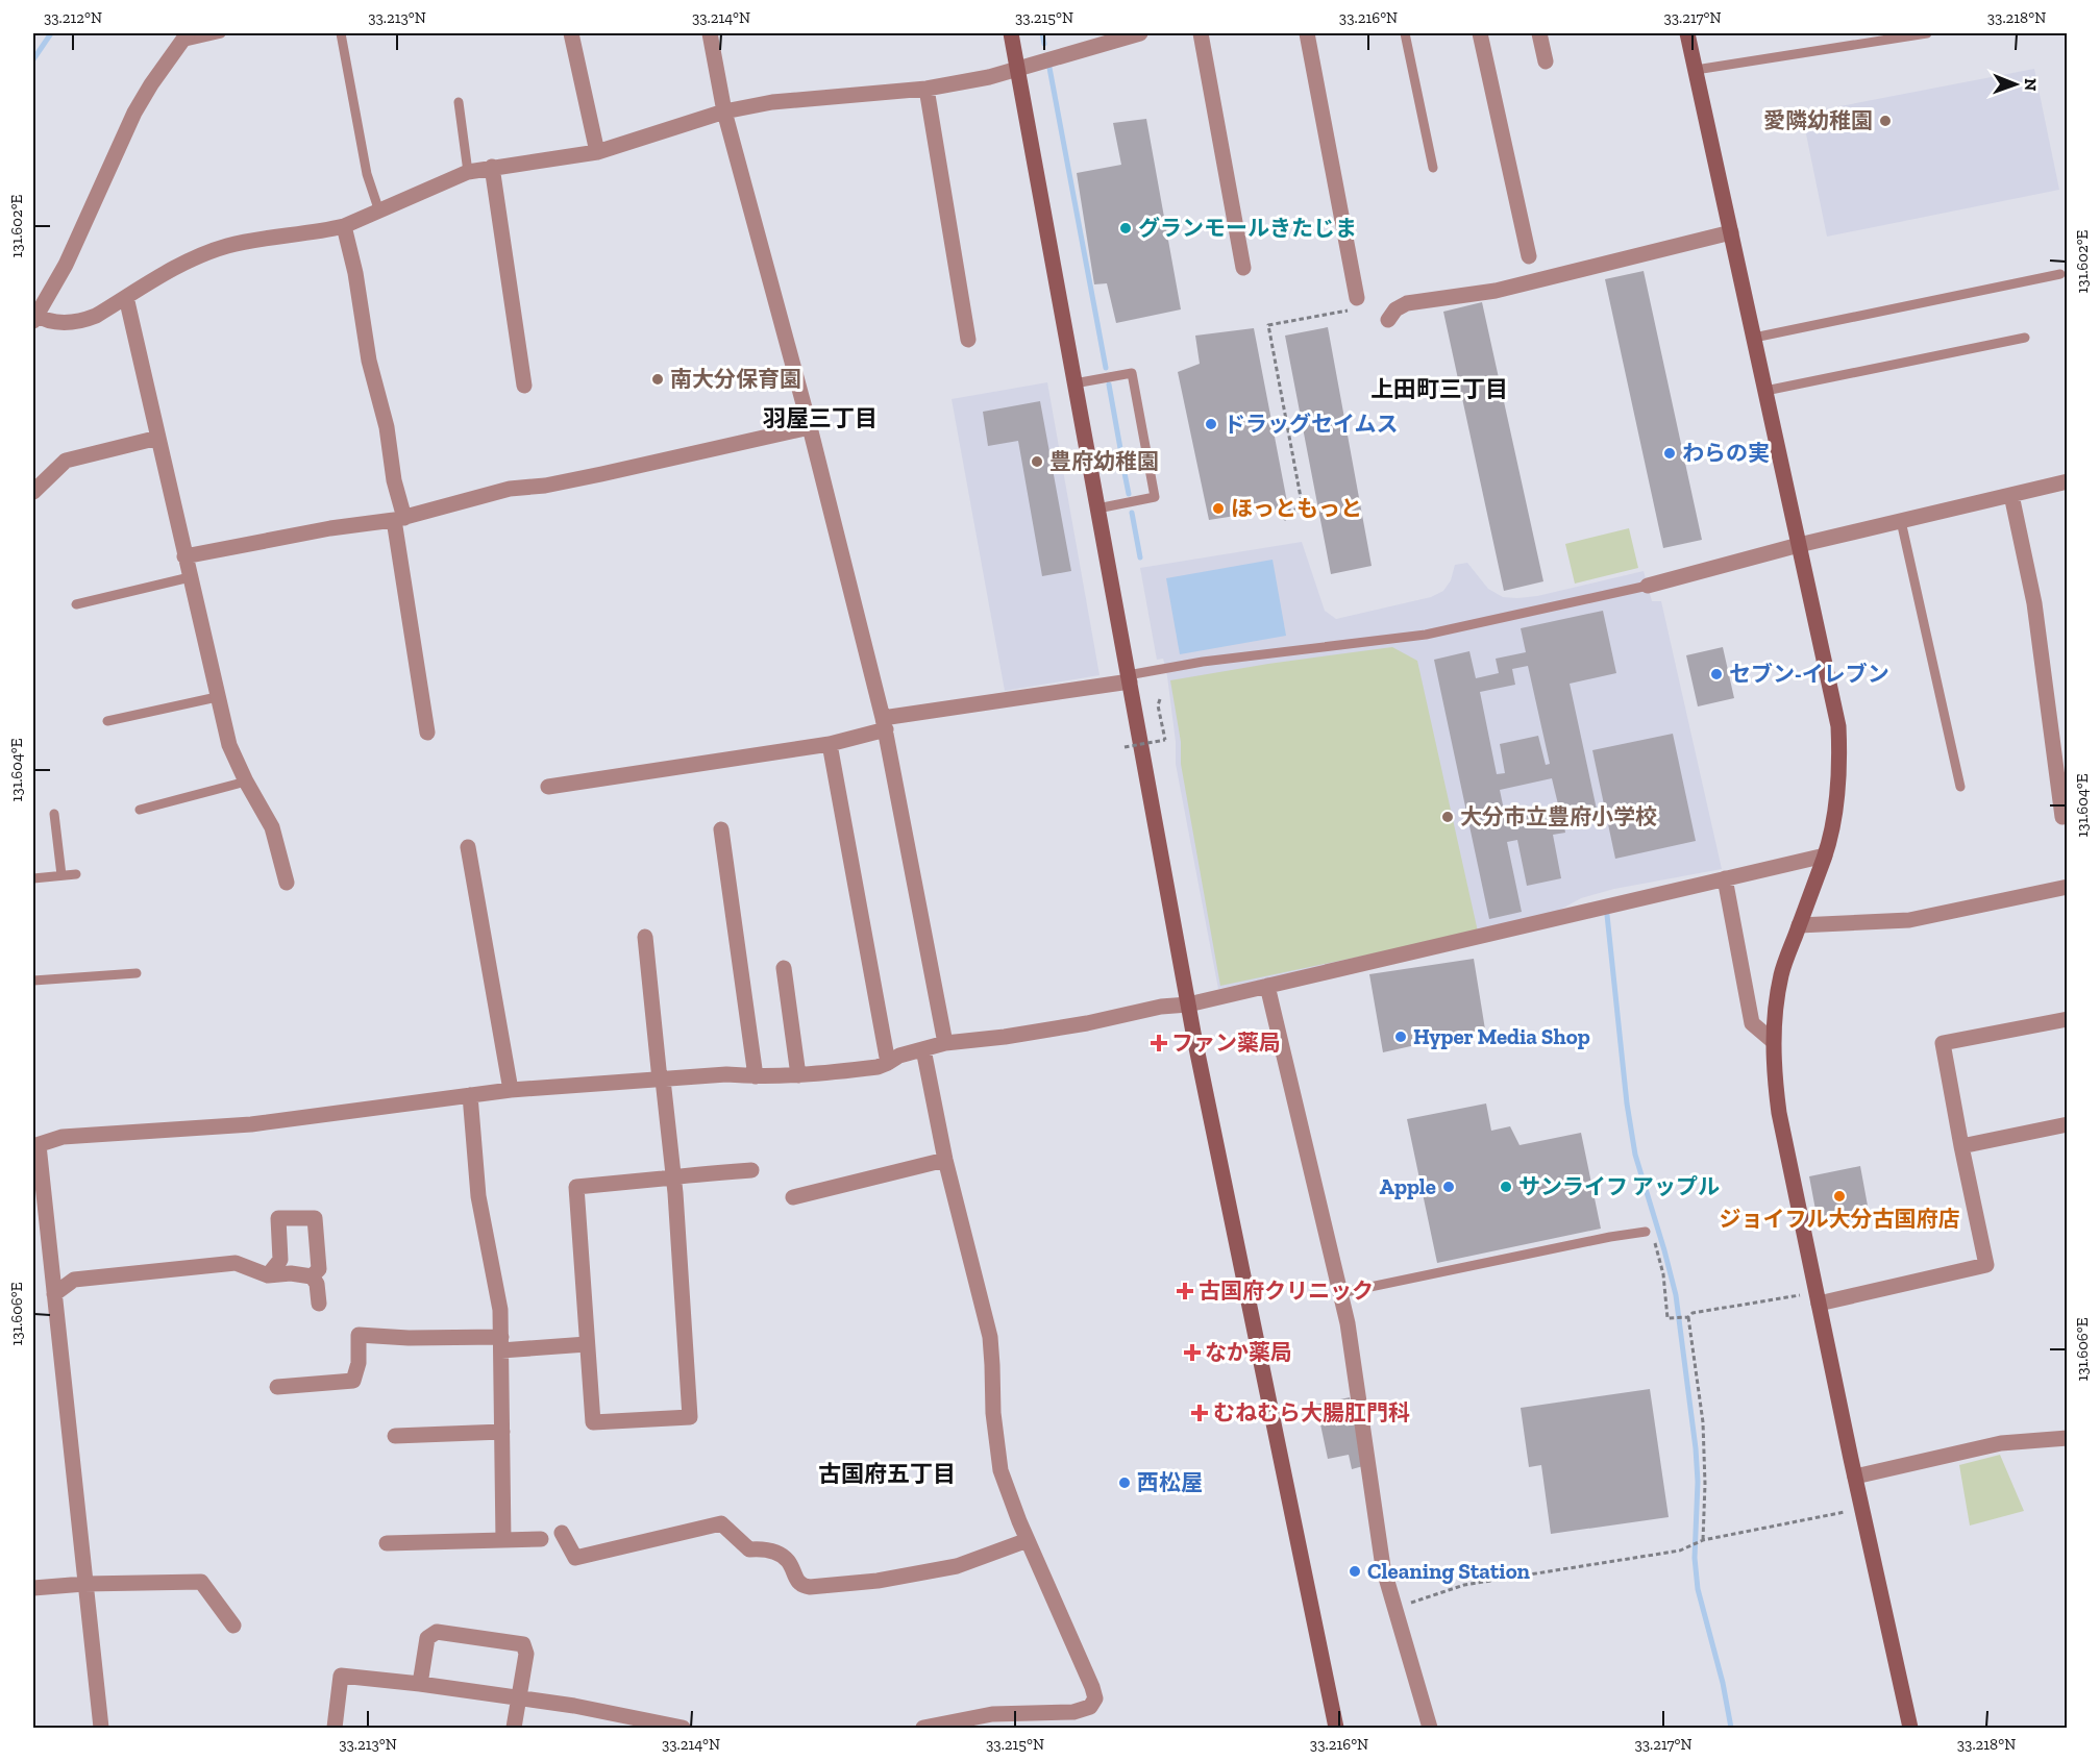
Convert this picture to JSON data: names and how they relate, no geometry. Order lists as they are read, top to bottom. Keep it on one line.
{"districts":["上田町三丁目","羽屋三丁目","古国府五丁目"],"places":{"other":["愛隣幼稚園","グランモールきたじま","南大分保育園","ドラッグセイムス","わらの実","豊府幼稚園","ほっともっと","セブン-イレブン","大分市立豊府小学校","Hyper Media Shop","Apple","サンライフ アップル","ジョイフル大分古国府店","西松屋","Cleaning Station"],"health":["ファン薬局","古国府クリニック","なか薬局","むねむら大腸肛門科"]},"north":"right","coordinates":["33.212°N","33.213°N","33.214°N","33.215°N","33.216°N","33.217°N","33.218°N","131.602°E","131.604°E","131.606°E"]}
